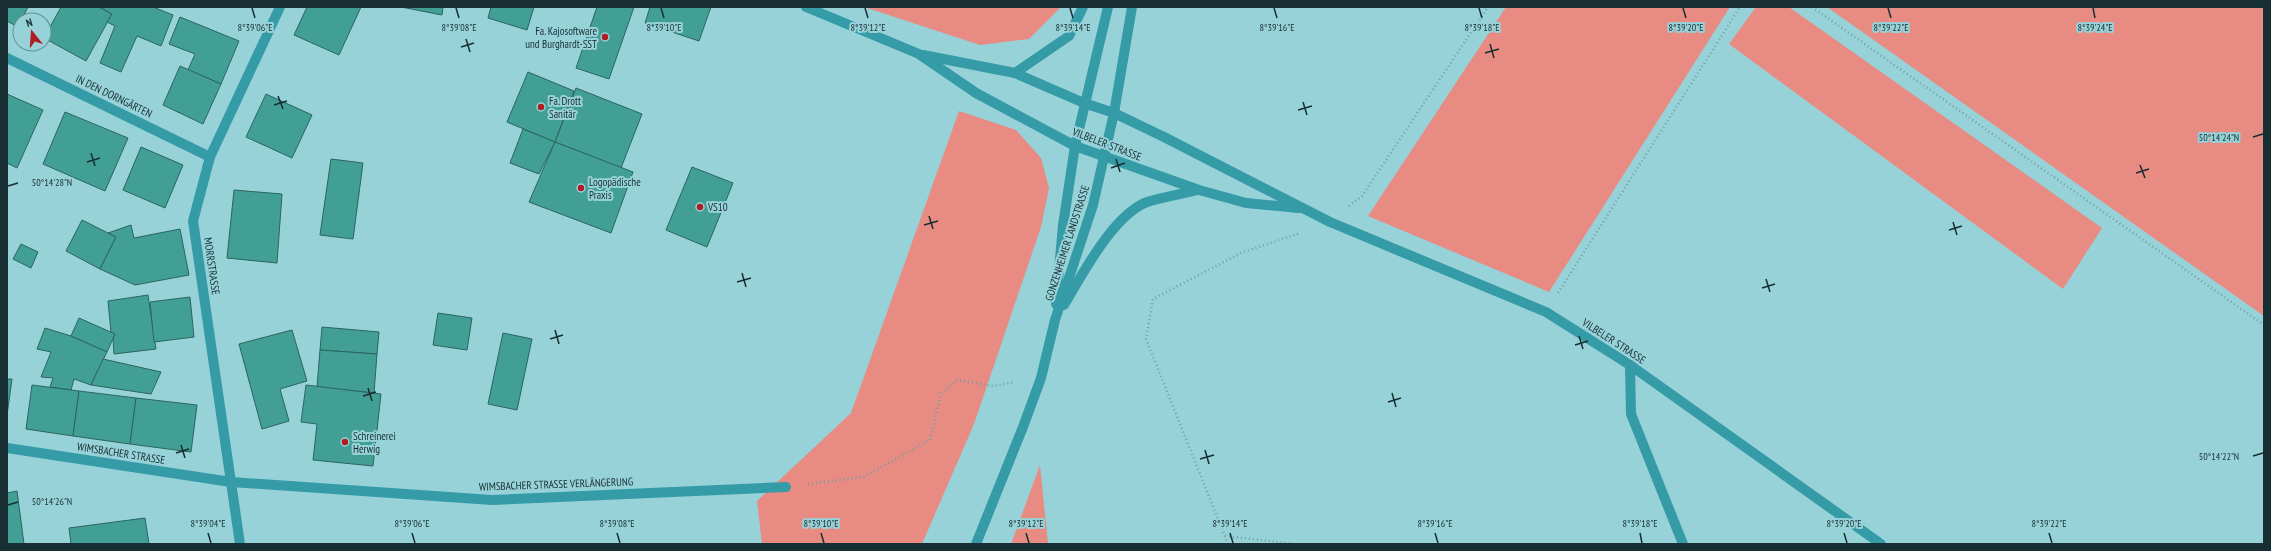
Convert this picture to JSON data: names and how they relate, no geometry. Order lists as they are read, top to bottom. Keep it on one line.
{"streets":{"street":["IN DEN DORNGÄRTEN","VILBELER STRASSE","GONZENHEIMER LANDSTRASSE","MORRSTRASSE","WIMSBACHER STRASSE","WIMSBACHER STRASSE VERLÄNGERUNG"]},"crossings":[["IN DEN DORNGÄRTEN","MORRSTRASSE"],["VILBELER STRASSE","GONZENHEIMER LANDSTRASSE"],["MORRSTRASSE","WIMSBACHER STRASSE"],["MORRSTRASSE","WIMSBACHER STRASSE VERLÄNGERUNG"],["WIMSBACHER STRASSE","WIMSBACHER STRASSE VERLÄNGERUNG"]],"places":["Fa. Kajosoftware und Burghardt-SST","Fa. Drott Sanitär","Logopädische Praxis","VS10","Schreinerei Herwig"],"north":"top","coordinates":["8°39'06\"E","8°39'10\"E","8°39'12\"E","8°39'16\"E","8°39'18\"E","8°39'20\"E","8°39'08\"E","8°39'14\"E","8°39'22\"E","8°39'24\"E","50°14'24\"N","50°14'28\"N","50°14'22\"N","50°14'26\"N","8°39'04\"E"]}
